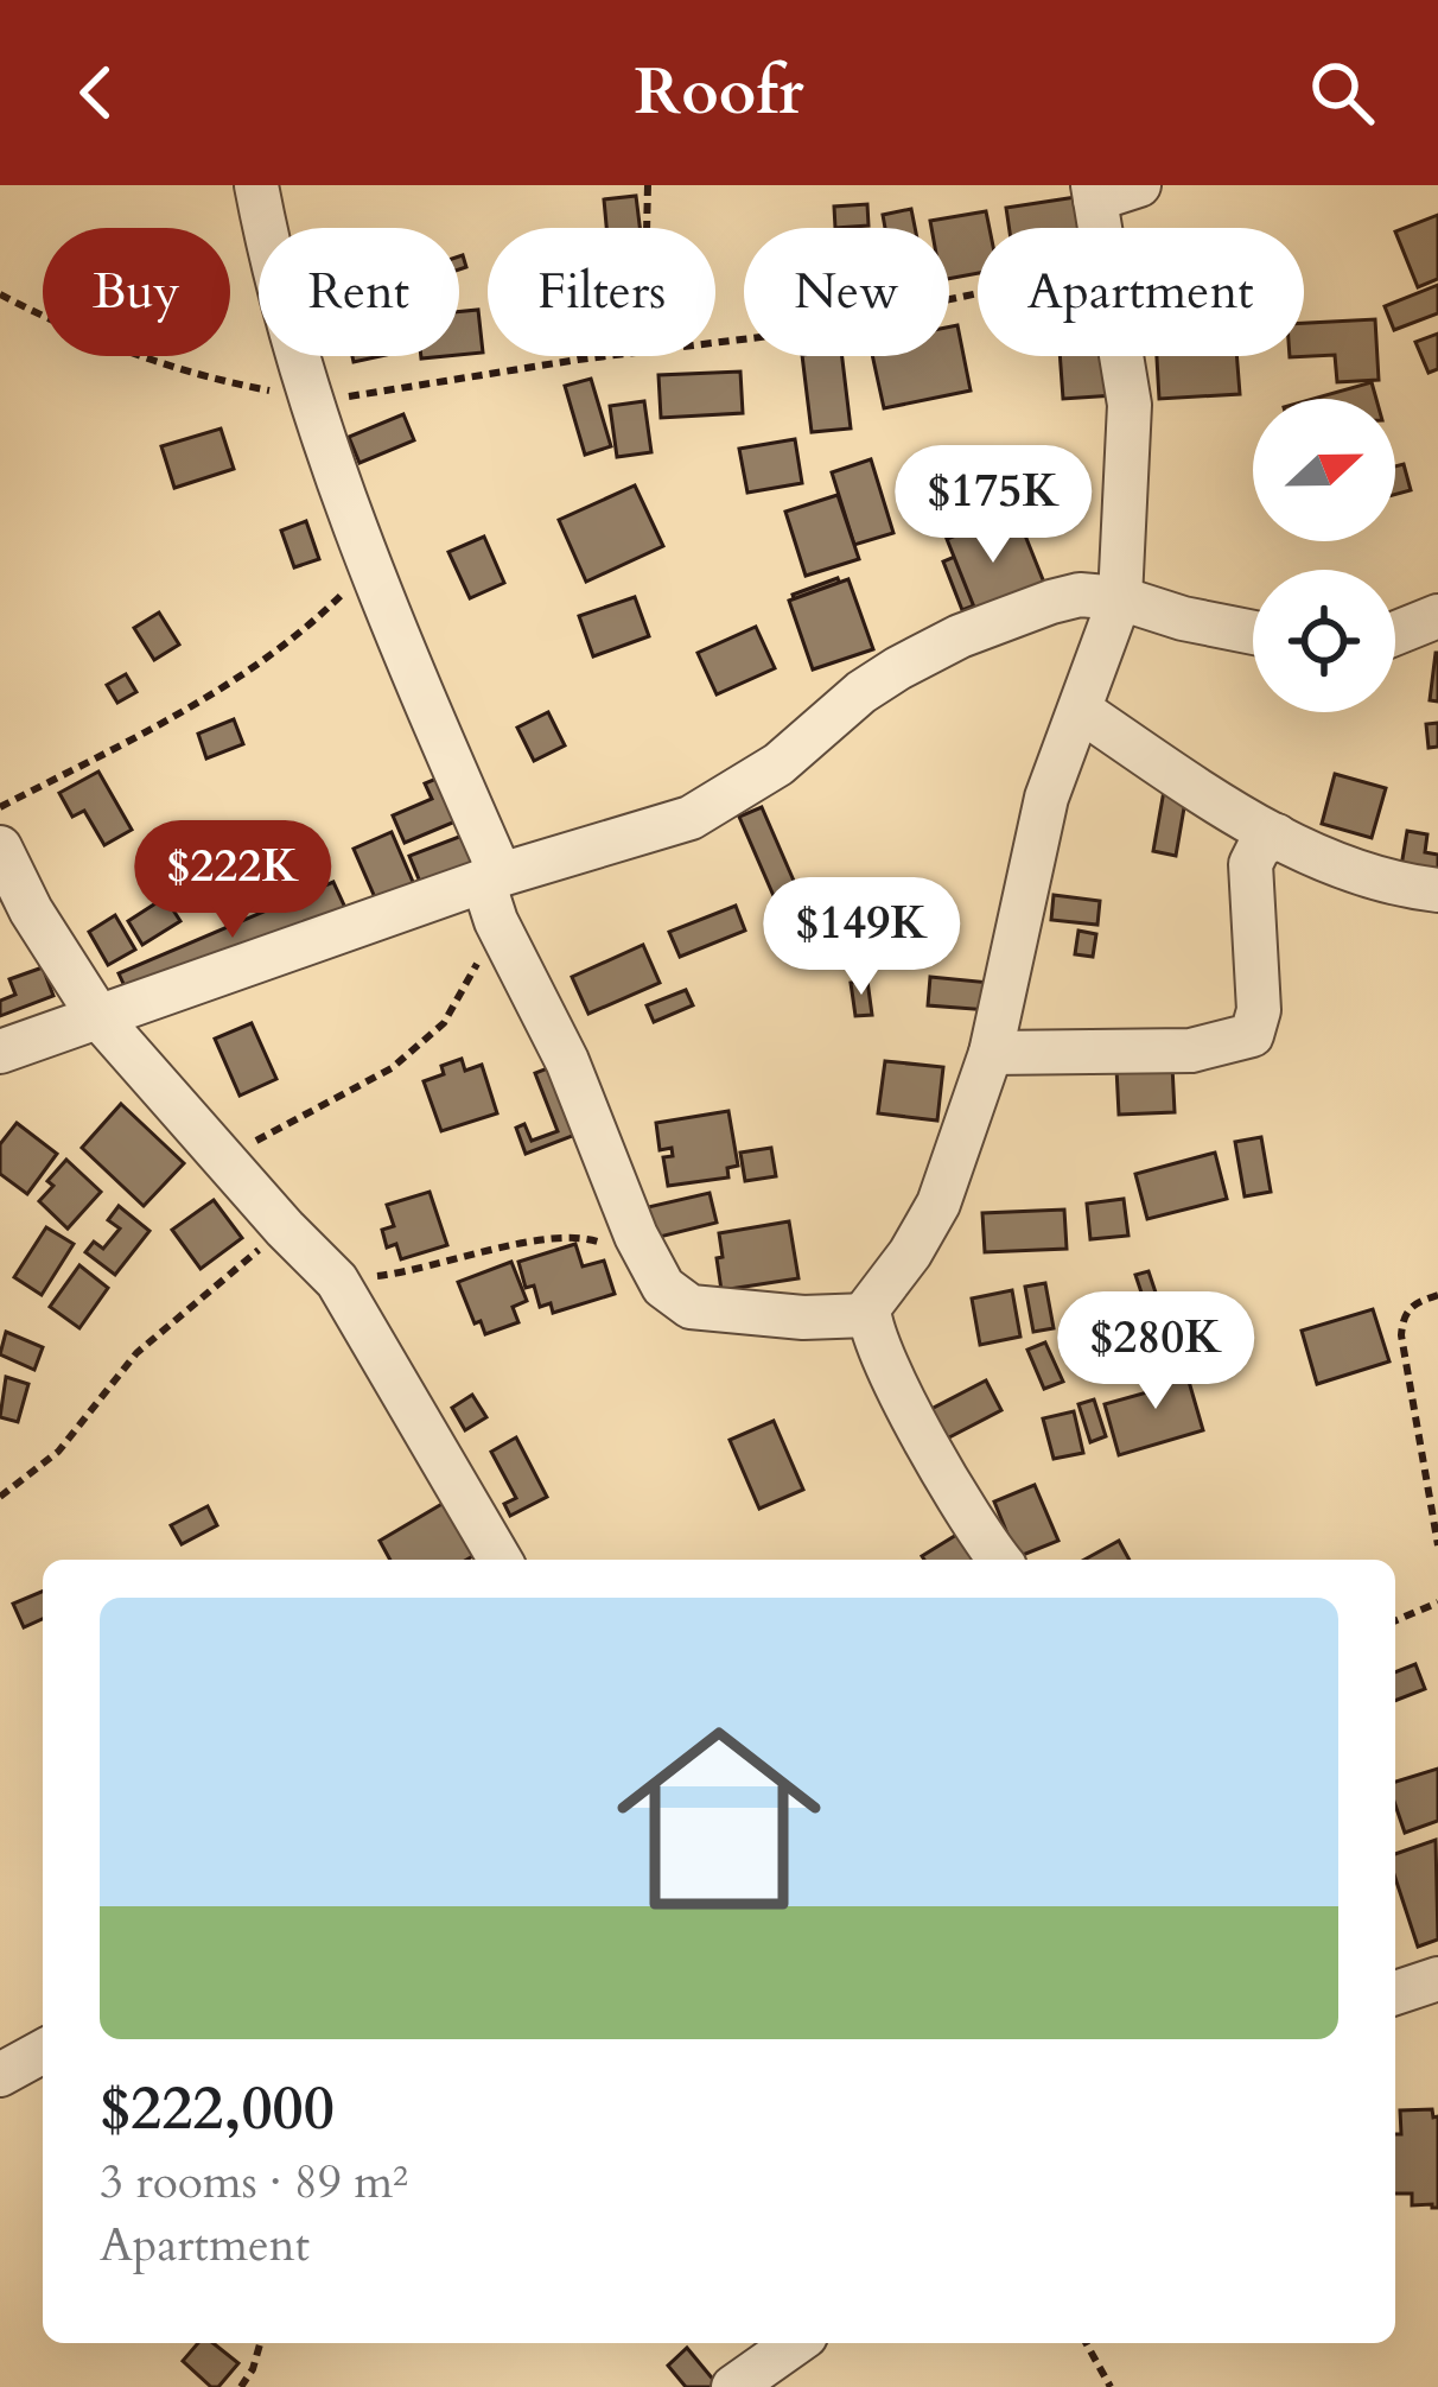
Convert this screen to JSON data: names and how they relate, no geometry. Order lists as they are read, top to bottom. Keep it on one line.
{"north":"right","page":{"header":"Roofr","chip":["Buy","Rent","Filters","New","Apartment"],"price":["$175K","$222K","$149K","$280K"],"list":[{"name":"$222,000","note":"3 rooms · 89 m² · Apartment"}]}}
